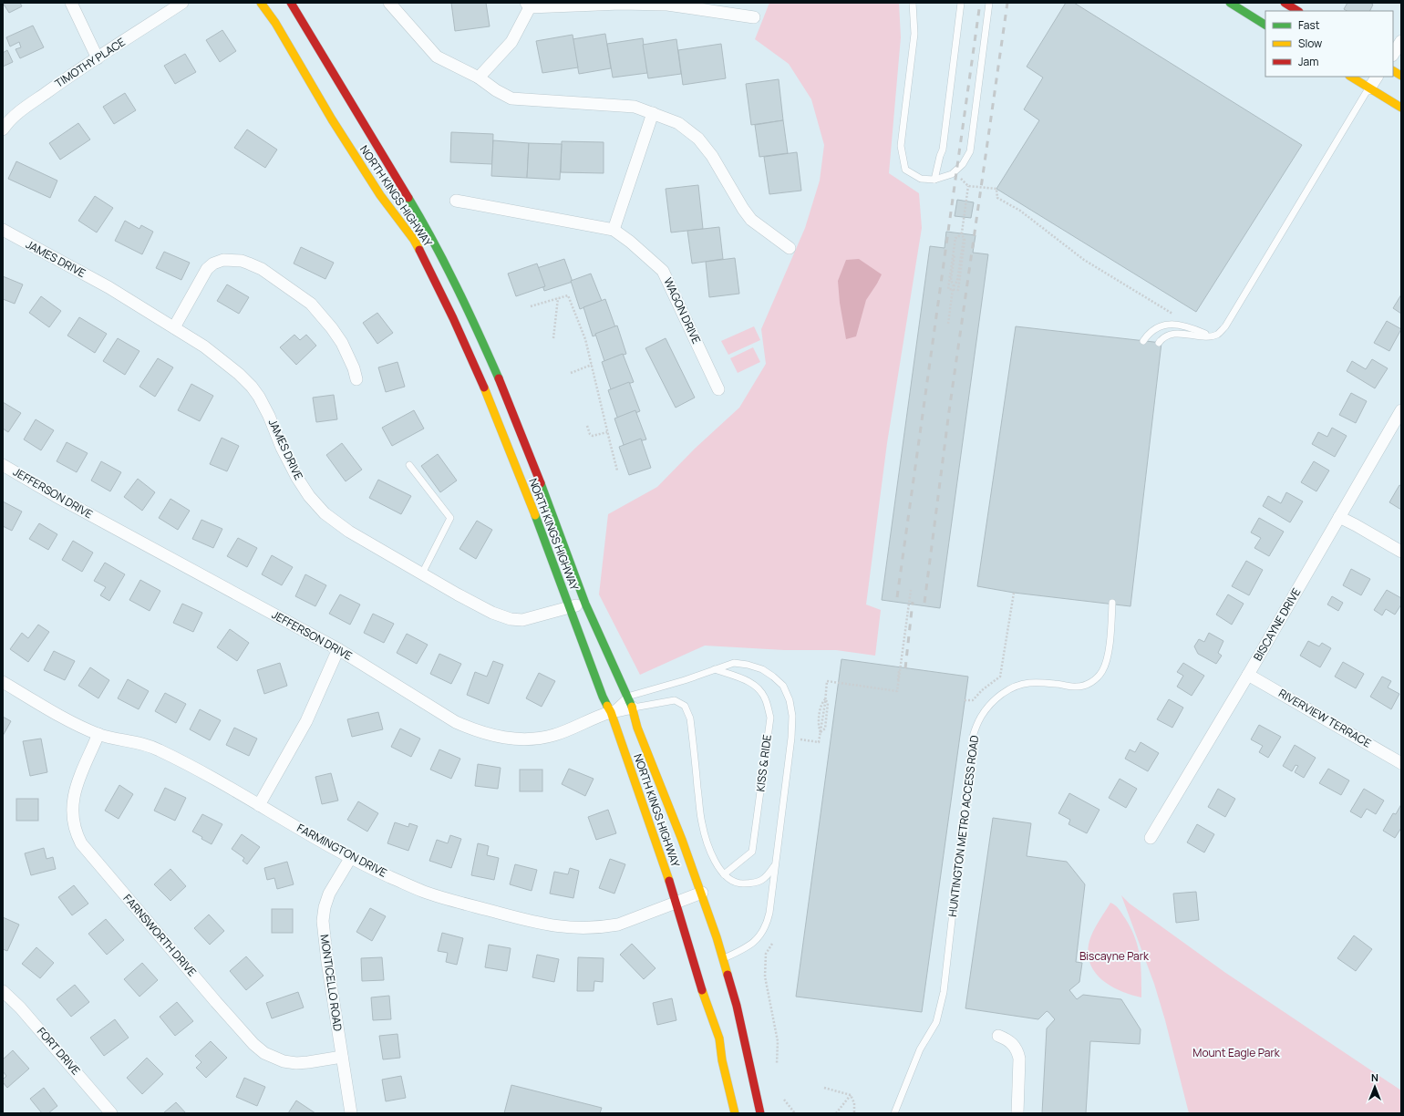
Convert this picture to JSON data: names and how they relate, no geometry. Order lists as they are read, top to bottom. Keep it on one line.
{"streets":{"main road":["NORTH KINGS HIGHWAY"],"street":["TIMOTHY PLACE","JAMES DRIVE","WAGON DRIVE","JEFFERSON DRIVE","BISCAYNE DRIVE","RIVERVIEW TERRACE","FARMINGTON DRIVE","FARNSWORTH DRIVE","MONTICELLO ROAD","FORT DRIVE"],"lane":["KISS & RIDE","HUNTINGTON METRO ACCESS ROAD"]},"crossings":[["NORTH KINGS HIGHWAY","JAMES DRIVE"],["NORTH KINGS HIGHWAY","JEFFERSON DRIVE"],["NORTH KINGS HIGHWAY","FARMINGTON DRIVE"],["BISCAYNE DRIVE","RIVERVIEW TERRACE"],["FARMINGTON DRIVE","FARNSWORTH DRIVE"],["FARMINGTON DRIVE","MONTICELLO ROAD"],["FARNSWORTH DRIVE","MONTICELLO ROAD"]],"parks":["Biscayne Park","Mount Eagle Park"],"legend":["Fast","Slow","Jam"],"north":"top"}
